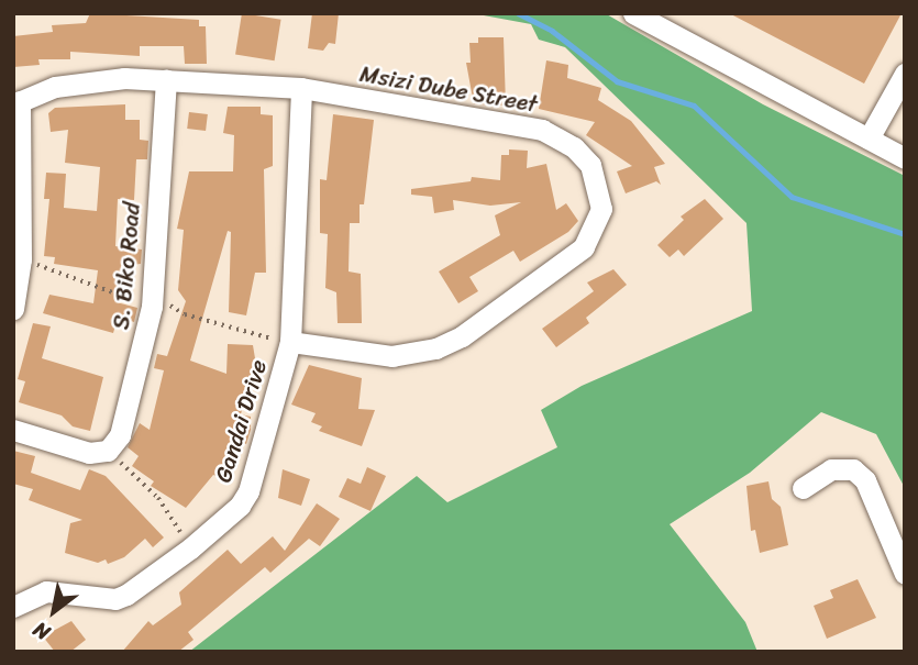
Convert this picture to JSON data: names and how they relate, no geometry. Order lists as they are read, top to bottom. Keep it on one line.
{"streets":{"street":["Msizi Dube Street","S. Biko Road","Gandai Drive"]},"crossings":[["Msizi Dube Street","S. Biko Road"],["Msizi Dube Street","Gandai Drive"]],"north":"bottom left"}
